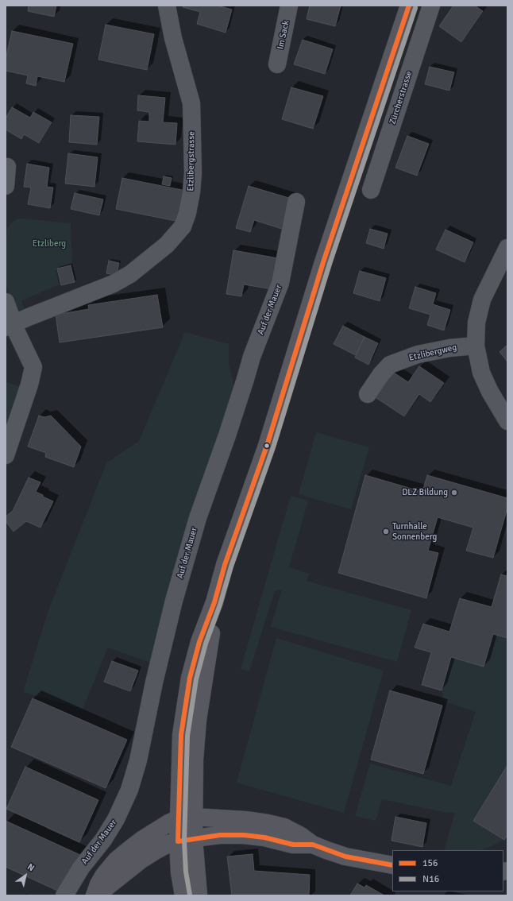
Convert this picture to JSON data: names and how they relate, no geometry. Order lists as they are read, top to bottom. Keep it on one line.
{"streets":{"street":["Im Sack","Zürcherstrasse","Etzlibergstrasse","Auf der Mauer","Etzlibergweg"]},"parks":["Etzliberg"],"places":["DLZ Bildung","Turnhalle Sonnenberg"],"lines":["transit line 156","transit line N16"],"legend":["156","N16"],"north":"top right"}
